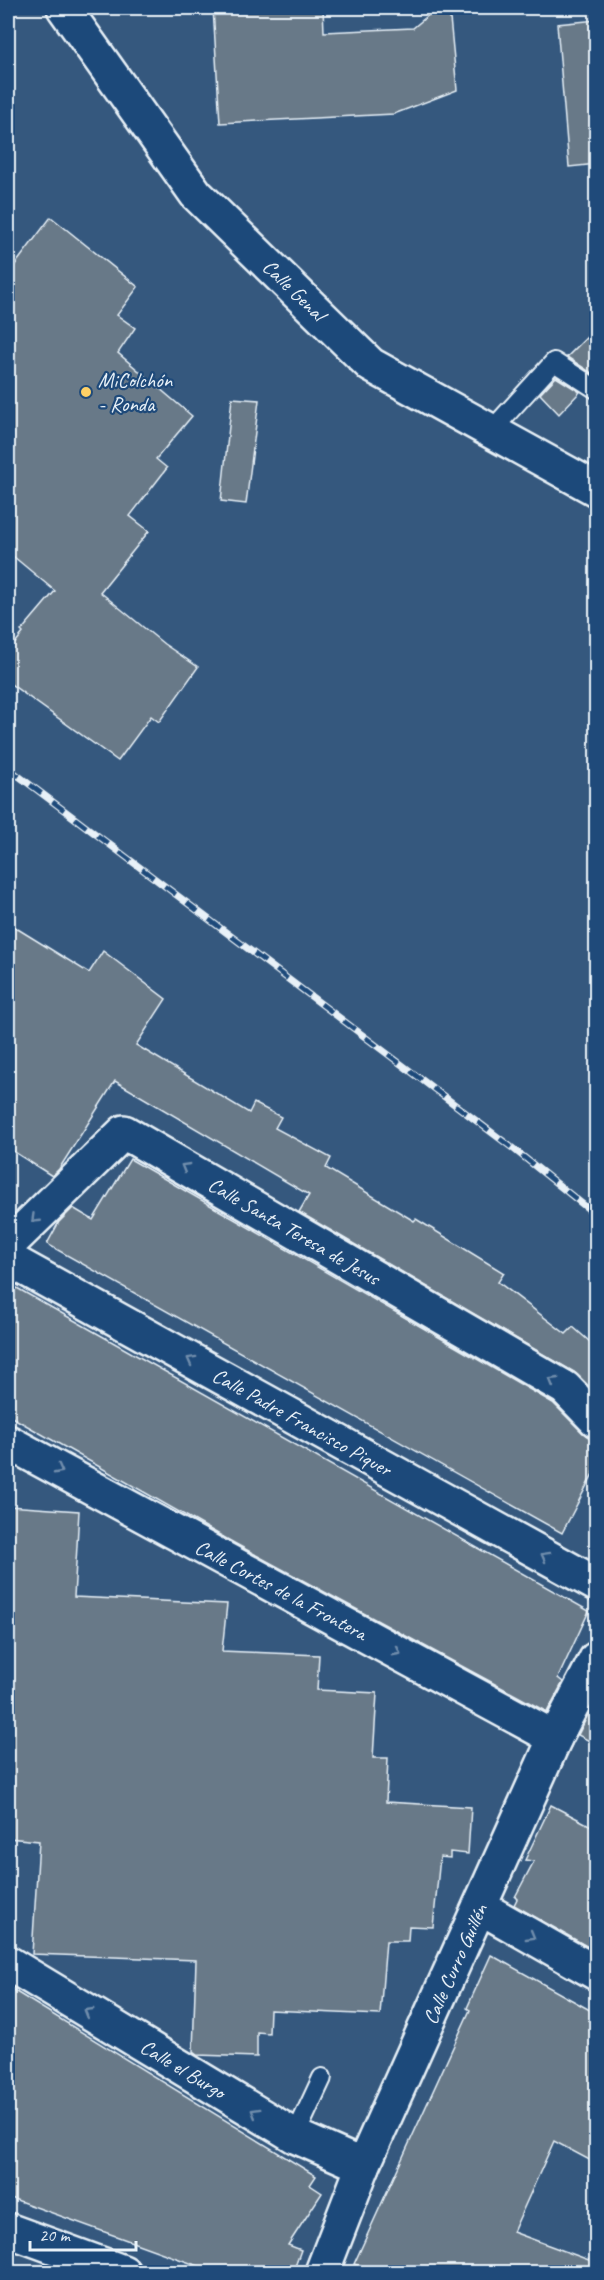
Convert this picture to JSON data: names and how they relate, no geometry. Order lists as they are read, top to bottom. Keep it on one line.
{"streets":{"street":["Calle Genal","Calle Santa Teresa de Jesus","Calle Padre Francisco Piquer","Calle Cortes de la Frontera","Calle Curro Guillén","Calle el Burgo"]},"crossings":[["Calle Cortes de la Frontera","Calle Curro Guillén"],["Calle Curro Guillén","Calle el Burgo"]],"one_way":["Calle Santa Teresa de Jesus","Calle Padre Francisco Piquer","Calle Cortes de la Frontera"],"places":["MiColchón - Ronda"],"scale_bar":"20 m"}
